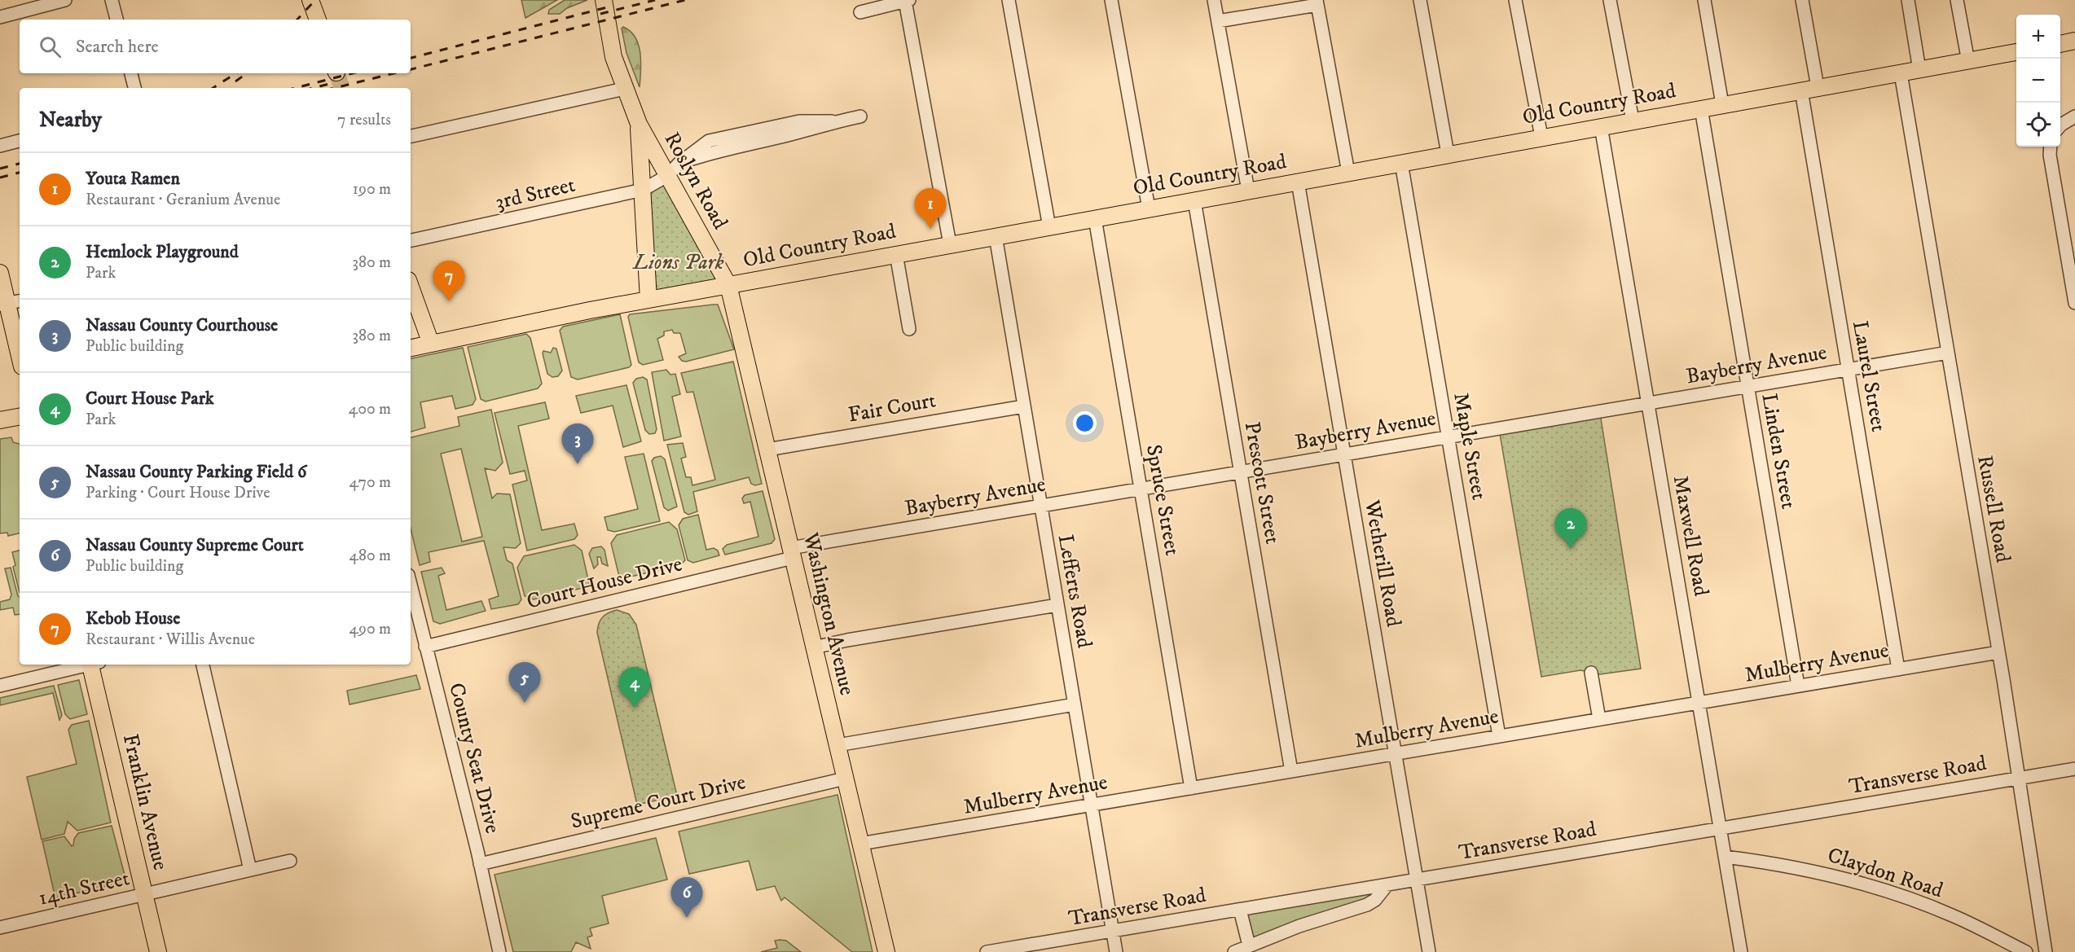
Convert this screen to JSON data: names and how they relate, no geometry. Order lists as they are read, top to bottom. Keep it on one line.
{"streets":{"main road":["Old Country Road","Roslyn Road","Washington Avenue","Franklin Avenue"],"street":["3rd Street","Bayberry Avenue","Laurel Street","Fair Court","Maple Street","Linden Street","Prescott Street","Spruce Street","Russell Road","Maxwell Road","Wetherill Road","Court House Drive","Lefferts Road","Mulberry Avenue","County Seat Drive","Transverse Road","Supreme Court Drive","Claydon Road","14th Street"]},"crossings":[["Old Country Road","Roslyn Road"],["Old Country Road","Laurel Street"],["Old Country Road","Maple Street"],["Old Country Road","Linden Street"],["Old Country Road","Prescott Street"],["Old Country Road","Spruce Street"],["Old Country Road","Russell Road"],["Old Country Road","Maxwell Road"],["Old Country Road","Wetherill Road"],["Old Country Road","Lefferts Road"],["Old Country Road","Washington Avenue"],["Roslyn Road","3rd Street"],["Roslyn Road","Washington Avenue"],["Bayberry Avenue","Laurel Street"],["Bayberry Avenue","Maple Street"],["Bayberry Avenue","Linden Street"],["Bayberry Avenue","Prescott Street"],["Bayberry Avenue","Spruce Street"],["Bayberry Avenue","Russell Road"],["Bayberry Avenue","Maxwell Road"],["Bayberry Avenue","Wetherill Road"],["Bayberry Avenue","Court House Drive"],["Bayberry Avenue","Lefferts Road"],["Bayberry Avenue","Washington Avenue"],["Laurel Street","Mulberry Avenue"],["Fair Court","Lefferts Road"],["Fair Court","Washington Avenue"],["Maple Street","Mulberry Avenue"],["Linden Street","Mulberry Avenue"],["Prescott Street","Mulberry Avenue"],["Spruce Street","Mulberry Avenue"],["Russell Road","Mulberry Avenue"],["Russell Road","Transverse Road"],["Maxwell Road","Mulberry Avenue"],["Maxwell Road","Transverse Road"],["Maxwell Road","Claydon Road"],["Wetherill Road","Mulberry Avenue"],["Wetherill Road","Transverse Road"],["Court House Drive","Washington Avenue"],["Court House Drive","County Seat Drive"],["Lefferts Road","Mulberry Avenue"],["Lefferts Road","Transverse Road"],["Washington Avenue","Mulberry Avenue"],["Washington Avenue","Supreme Court Drive"],["County Seat Drive","Supreme Court Drive"],["Franklin Avenue","14th Street"]],"parks":["Lions Park"],"page":{"map_buttons":["+","−"],"search":"Search here","heading":["Nearby","7 results"],"list":[{"mark":"1","name":"Youta Ramen","note":"Restaurant · Geranium Avenue","value":"190 m"},{"mark":"2","name":"Hemlock Playground","note":"Park","value":"380 m"},{"mark":"3","name":"Nassau County Courthouse","note":"Public building","value":"380 m"},{"mark":"4","name":"Court House Park","note":"Park","value":"400 m"},{"mark":"5","name":"Nassau County Parking Field 6","note":"Parking · Court House Drive","value":"470 m"},{"mark":"6","name":"Nassau County Supreme Court","note":"Public building","value":"480 m"},{"mark":"7","name":"Kebob House","note":"Restaurant · Willis Avenue","value":"490 m"}],"pins":["1","7","3","2","5","4","6"]}}
